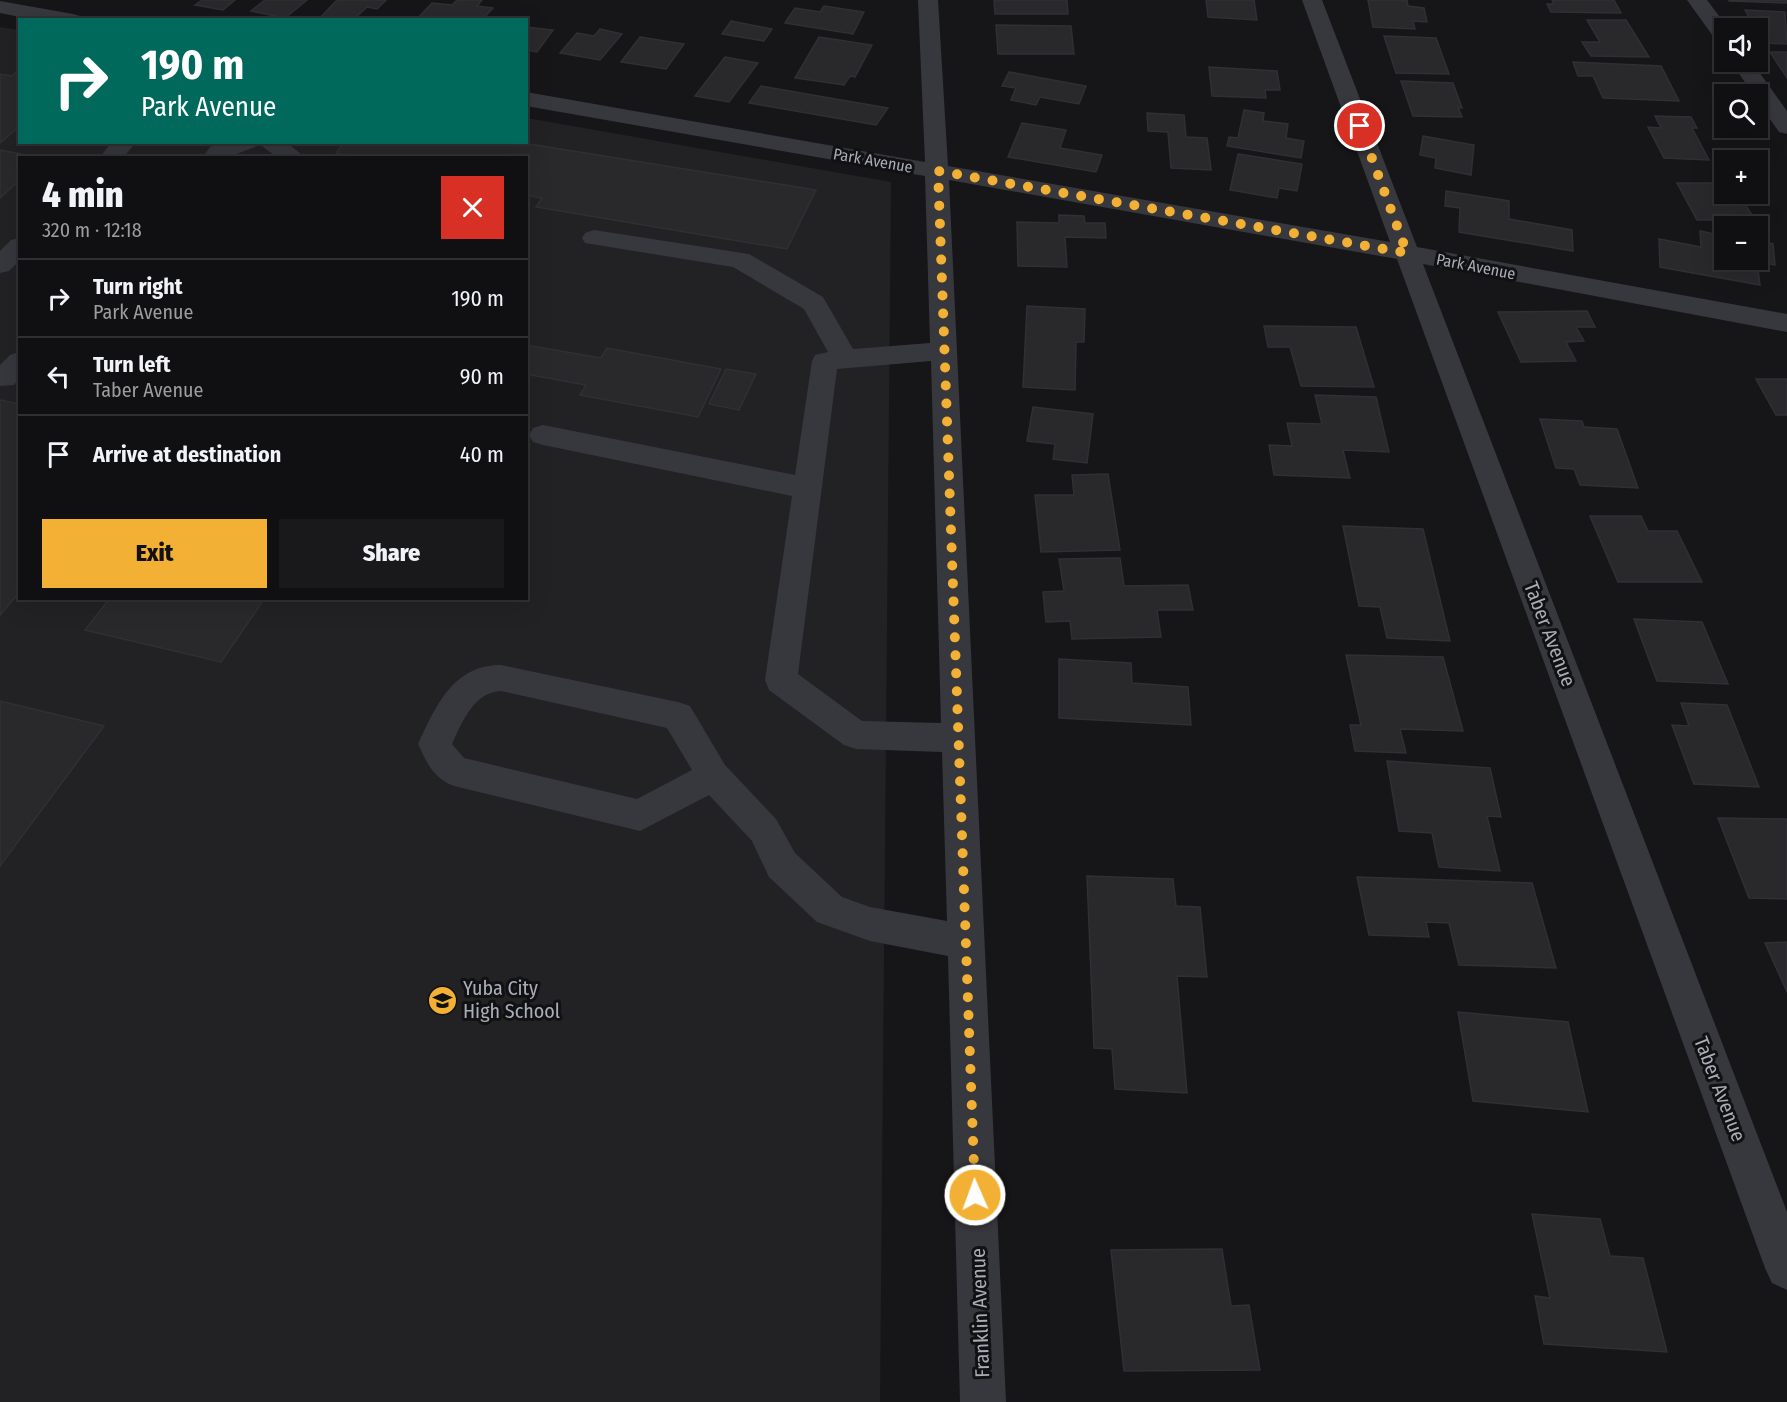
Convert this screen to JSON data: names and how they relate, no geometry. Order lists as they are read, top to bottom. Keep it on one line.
{"streets":{"street":["Park Avenue","Taber Avenue","Franklin Avenue"]},"crossings":[["Park Avenue","Taber Avenue"],["Park Avenue","Franklin Avenue"]],"places":{"school or university":["Yuba City High School"]},"page":{"map_buttons":["+","−"],"turn":["190 m","Park Avenue"],"heading":["4 min","320 m · 12:18"],"list":[{"name":"Turn right","note":"Park Avenue","value":"190 m"},{"name":"Turn left","note":"Taber Avenue","value":"90 m"},{"name":"Arrive at destination","value":"40 m"}],"buttons":["Exit","Share"]}}
